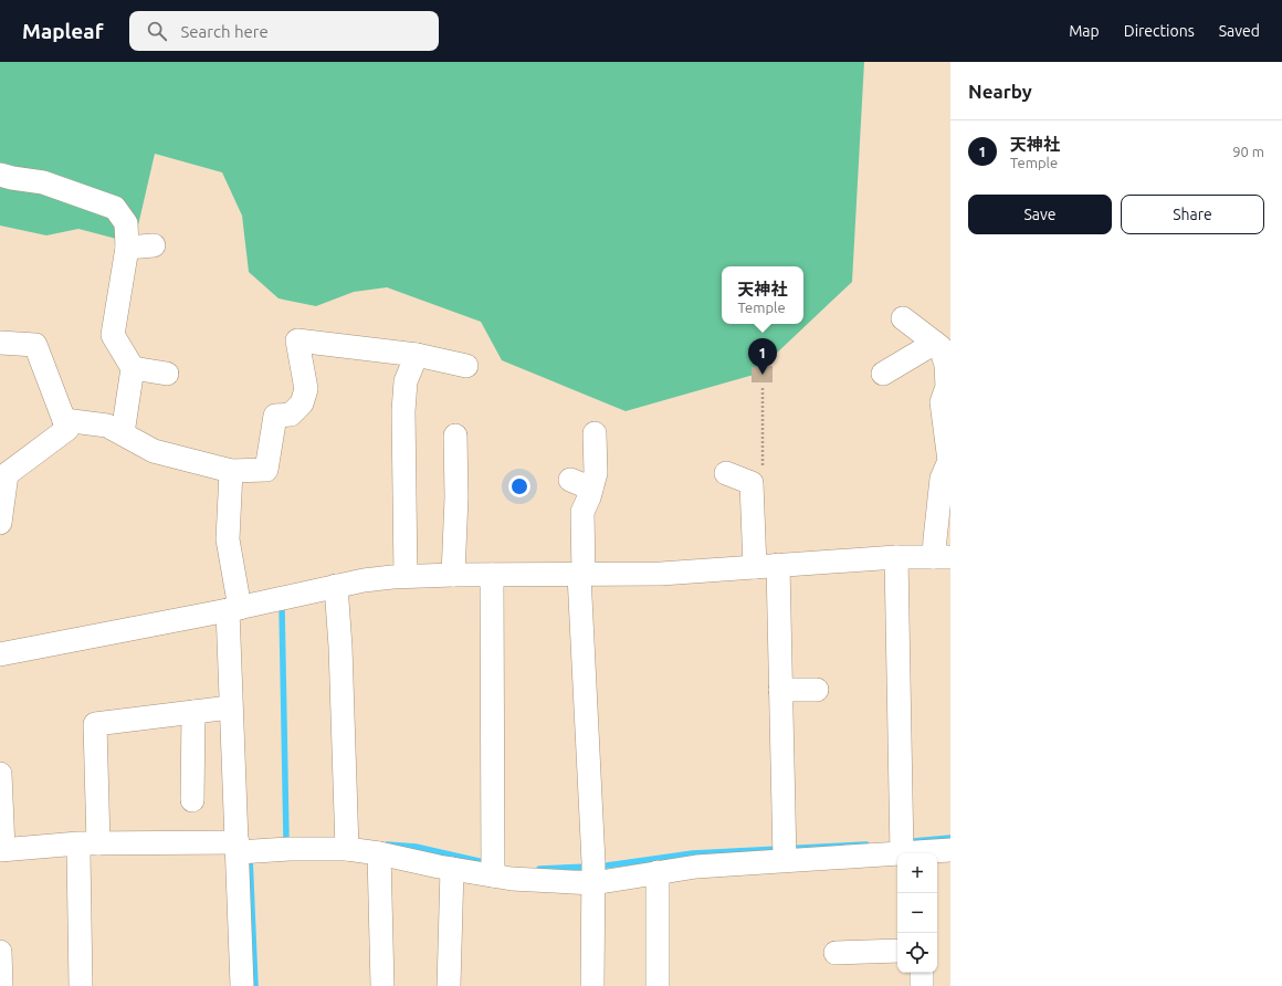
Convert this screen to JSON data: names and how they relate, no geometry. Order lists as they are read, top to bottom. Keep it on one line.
{"page":{"header":"Mapleaf","search":"Search here","nav":["Map","Directions","Saved"],"heading":"Nearby","list":[{"mark":"1","name":"天神社","note":"Temple","value":"90 m"}],"buttons":["Save","Share"],"popup":["天神社","Temple"],"pins":"1","map_buttons":["+","−"]}}
